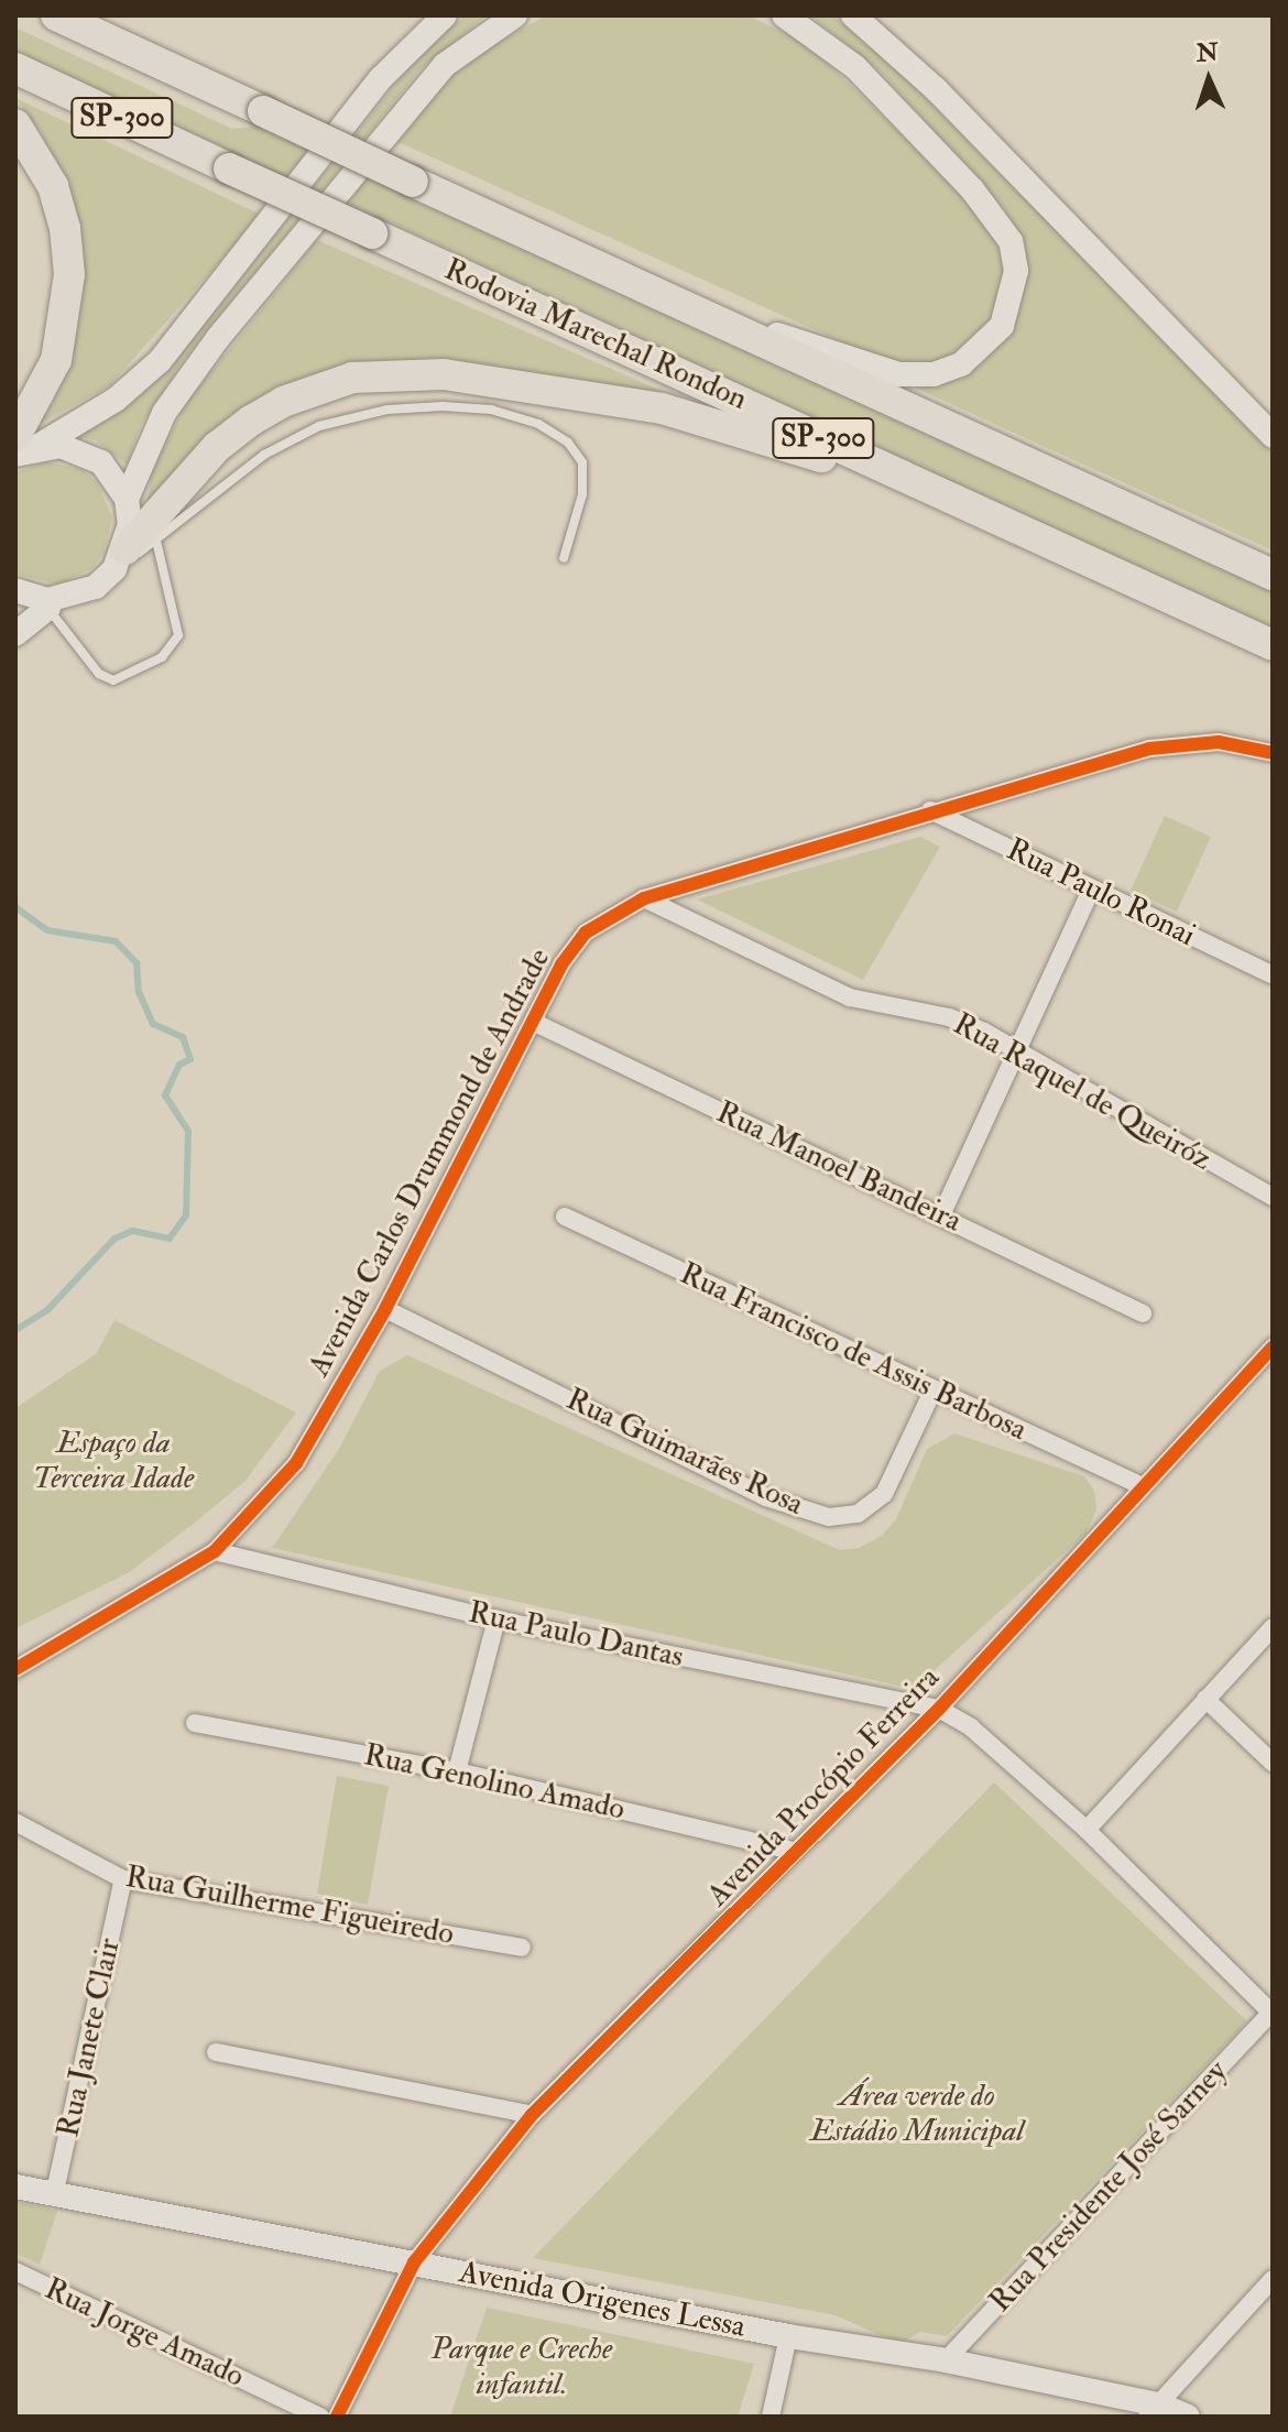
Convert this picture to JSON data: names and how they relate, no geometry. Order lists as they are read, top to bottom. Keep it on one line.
{"streets":{"highway":["SP-300","Rodovia Marechal Rondon"],"street":["Rua Paulo Ronai","Rua Raquel de Queiróz","Avenida Carlos Drummond de Andrade","Rua Manoel Bandeira","Rua Francisco de Assis Barbosa","Rua Guimarães Rosa","Rua Paulo Dantas","Rua Genolino Amado","Avenida Procópio Ferreira","Rua Guilherme Figueiredo","Rua Janete Clair","Rua Presidente José Sarney","Avenida Origenes Lessa","Rua Jorge Amado"]},"crossings":[["Rua Paulo Ronai","Avenida Carlos Drummond de Andrade"],["Rua Raquel de Queiróz","Avenida Carlos Drummond de Andrade"],["Avenida Carlos Drummond de Andrade","Rua Manoel Bandeira"],["Avenida Carlos Drummond de Andrade","Rua Guimarães Rosa"],["Avenida Carlos Drummond de Andrade","Rua Paulo Dantas"],["Rua Francisco de Assis Barbosa","Rua Guimarães Rosa"],["Rua Francisco de Assis Barbosa","Avenida Procópio Ferreira"],["Rua Paulo Dantas","Avenida Procópio Ferreira"],["Rua Genolino Amado","Avenida Procópio Ferreira"],["Avenida Procópio Ferreira","Avenida Origenes Lessa"],["Rua Guilherme Figueiredo","Rua Janete Clair"],["Rua Janete Clair","Avenida Origenes Lessa"],["Rua Presidente José Sarney","Avenida Origenes Lessa"]],"parks":["Espaço da Terceira Idade","Área verde do Estádio Municipal","Parque e Creche infantil."],"north":"top"}
